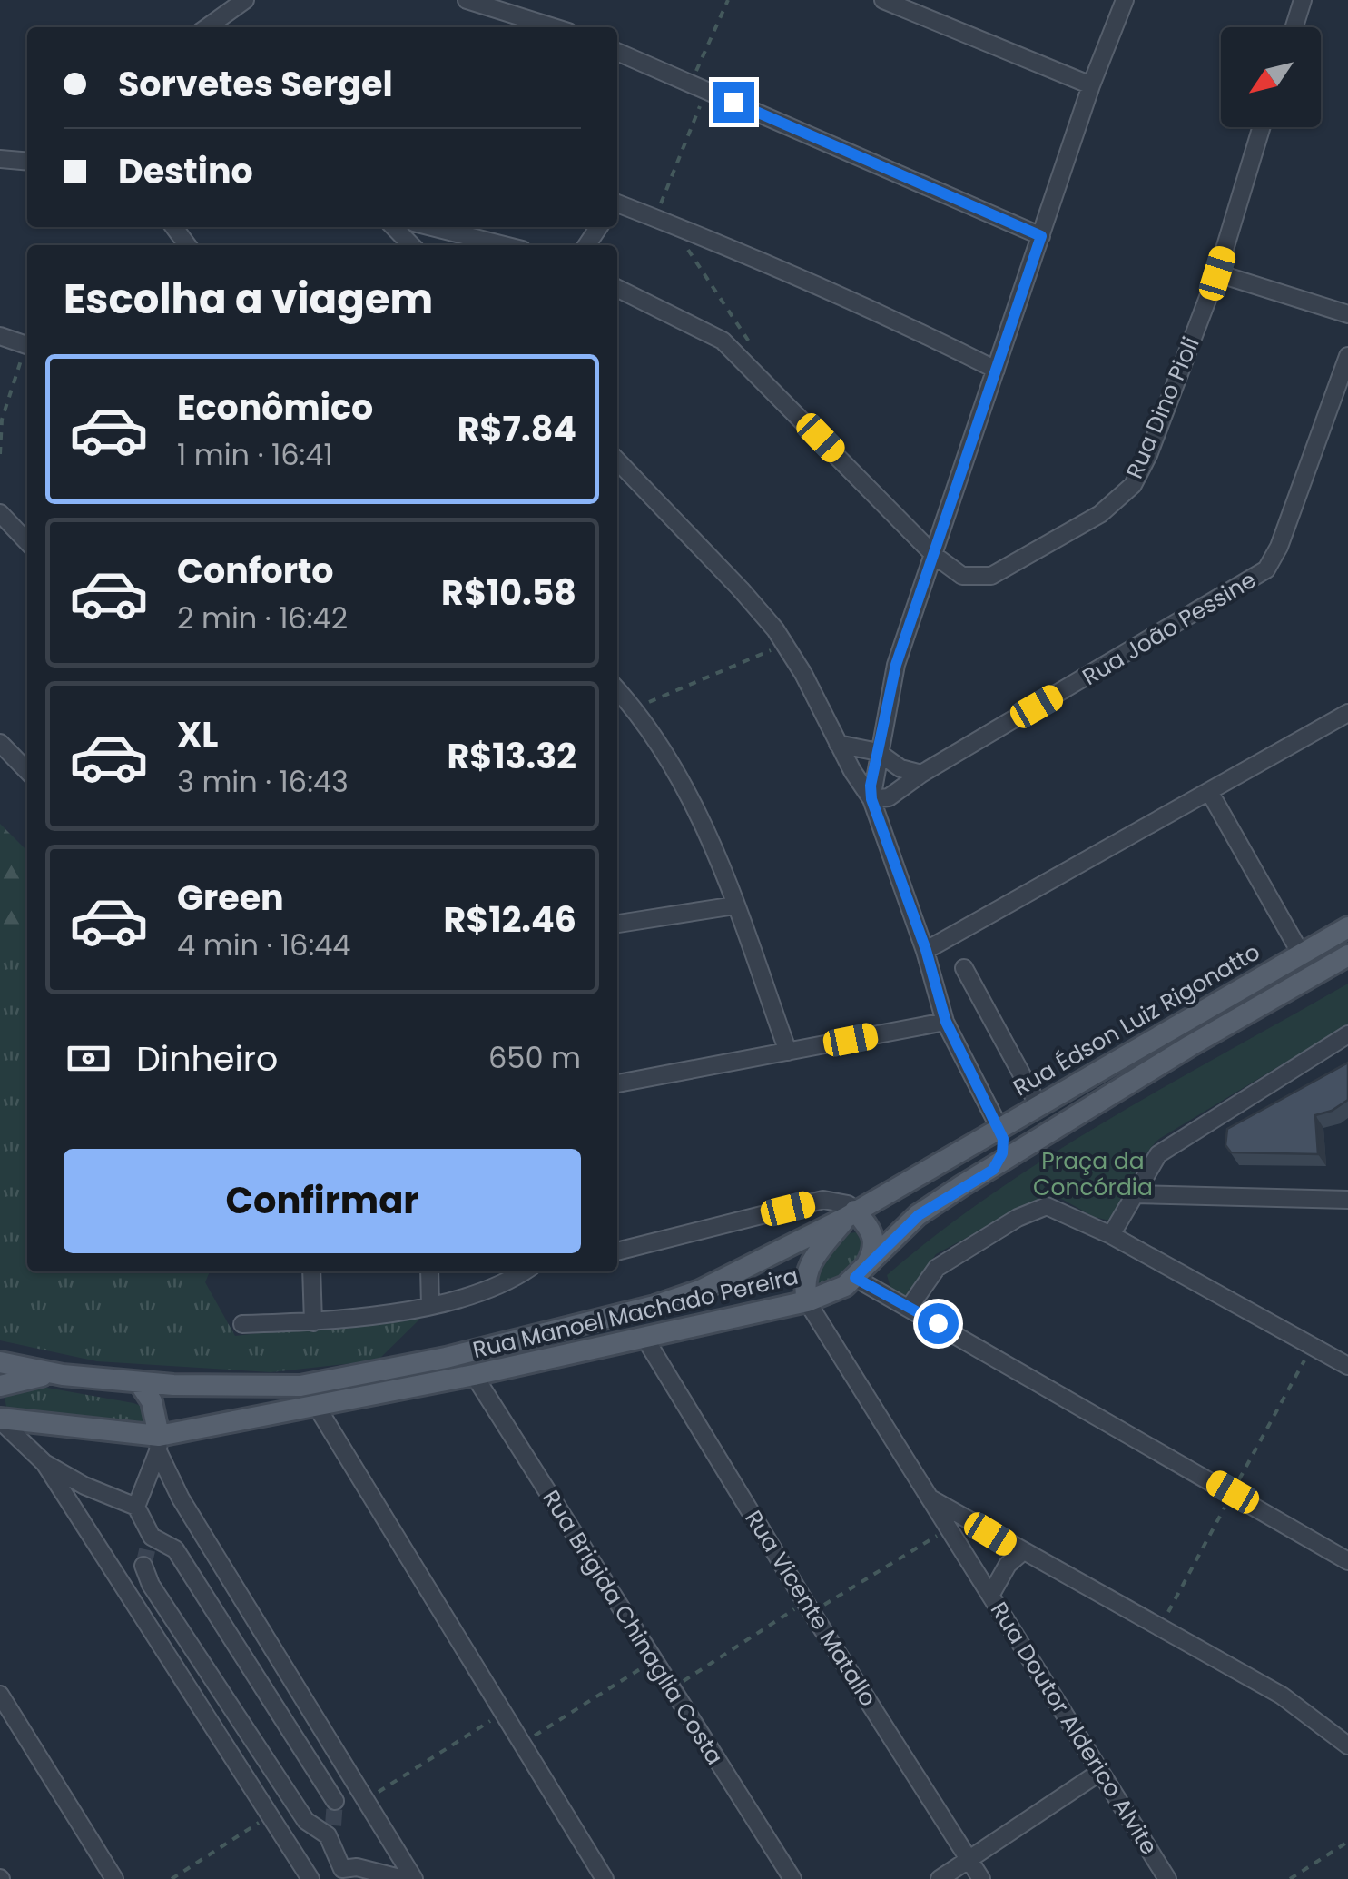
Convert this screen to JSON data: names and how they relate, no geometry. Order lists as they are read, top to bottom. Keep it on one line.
{"streets":{"main road":["Rua Édson Luiz Rigonatto","Rua Manoel Machado Pereira"],"street":["Rua Dino Pioli","Rua João Pessine","Rua Vicente Matallo","Rua Brigida Chinaglia Costa","Rua Doutor Alderico Alvite"]},"crossings":[["Rua Édson Luiz Rigonatto","Rua Manoel Machado Pereira"],["Rua Manoel Machado Pereira","Rua Vicente Matallo"],["Rua Manoel Machado Pereira","Rua Brigida Chinaglia Costa"],["Rua Manoel Machado Pereira","Rua Doutor Alderico Alvite"]],"parks":["Praça da Concórdia"],"north":"bottom left","page":{"banner":["Sorvetes Sergel","Destino"],"heading":"Escolha a viagem","list":[{"name":"Econômico","note":"1 min · 16:41","value":"R$7.84"},{"name":"Conforto","note":"2 min · 16:42","value":"R$10.58"},{"name":"XL","note":"3 min · 16:43","value":"R$13.32"},{"name":"Green","note":"4 min · 16:44","value":"R$12.46"}],"pay":["Dinheiro","650 m"],"buttons":"Confirmar"}}
